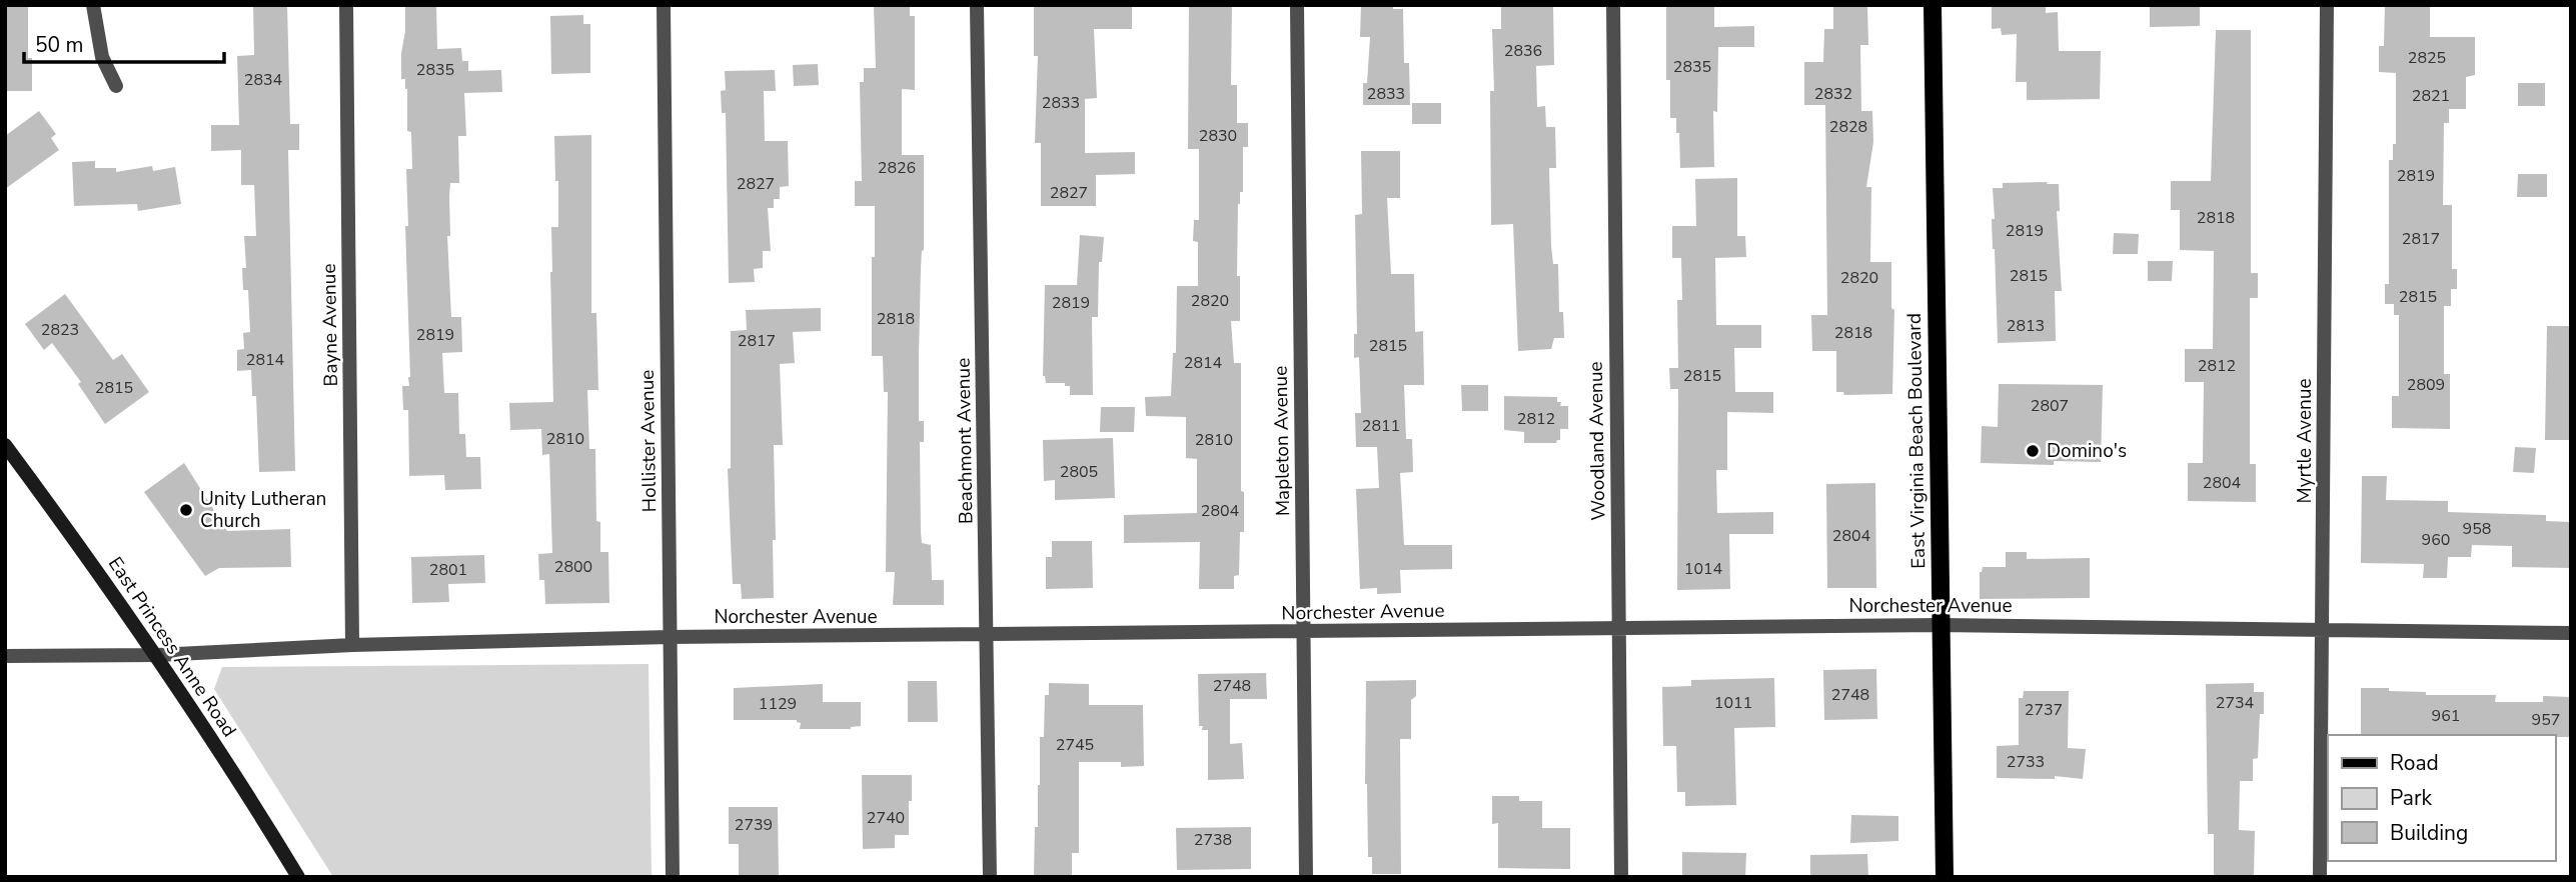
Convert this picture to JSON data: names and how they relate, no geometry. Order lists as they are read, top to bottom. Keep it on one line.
{"streets":{"main road":["East Virginia Beach Boulevard","East Princess Anne Road"],"street":["Bayne Avenue","Hollister Avenue","Beachmont Avenue","Mapleton Avenue","Woodland Avenue","Myrtle Avenue","Norchester Avenue"]},"crossings":[["Bayne Avenue","Norchester Avenue"],["Hollister Avenue","Norchester Avenue"],["Beachmont Avenue","Norchester Avenue"],["Mapleton Avenue","Norchester Avenue"],["Woodland Avenue","Norchester Avenue"],["East Virginia Beach Boulevard","Norchester Avenue"],["Myrtle Avenue","Norchester Avenue"],["Norchester Avenue","East Princess Anne Road"]],"places":["Domino's","Unity Lutheran Church"],"house_numbers":["2836","2825","2835","2835","2834","2833","2832","2821","2833","2828","2830","2826","2819","2827","2827","2818","2819","2817","2815","2820","2815","2820","2819","2818","2813","2823","2818","2819","2817","2815","2814","2814","2812","2815","2809","2815","2807","2812","2811","2810","2810","2805","2804","2804","958","2804","960","2800","1014","2801","2748","2748","1011","2734","1129","2737","961","957","2745","2733","2740","2739","2738"],"legend":["Road","Park","Building"],"scale_bar":"50 m"}
